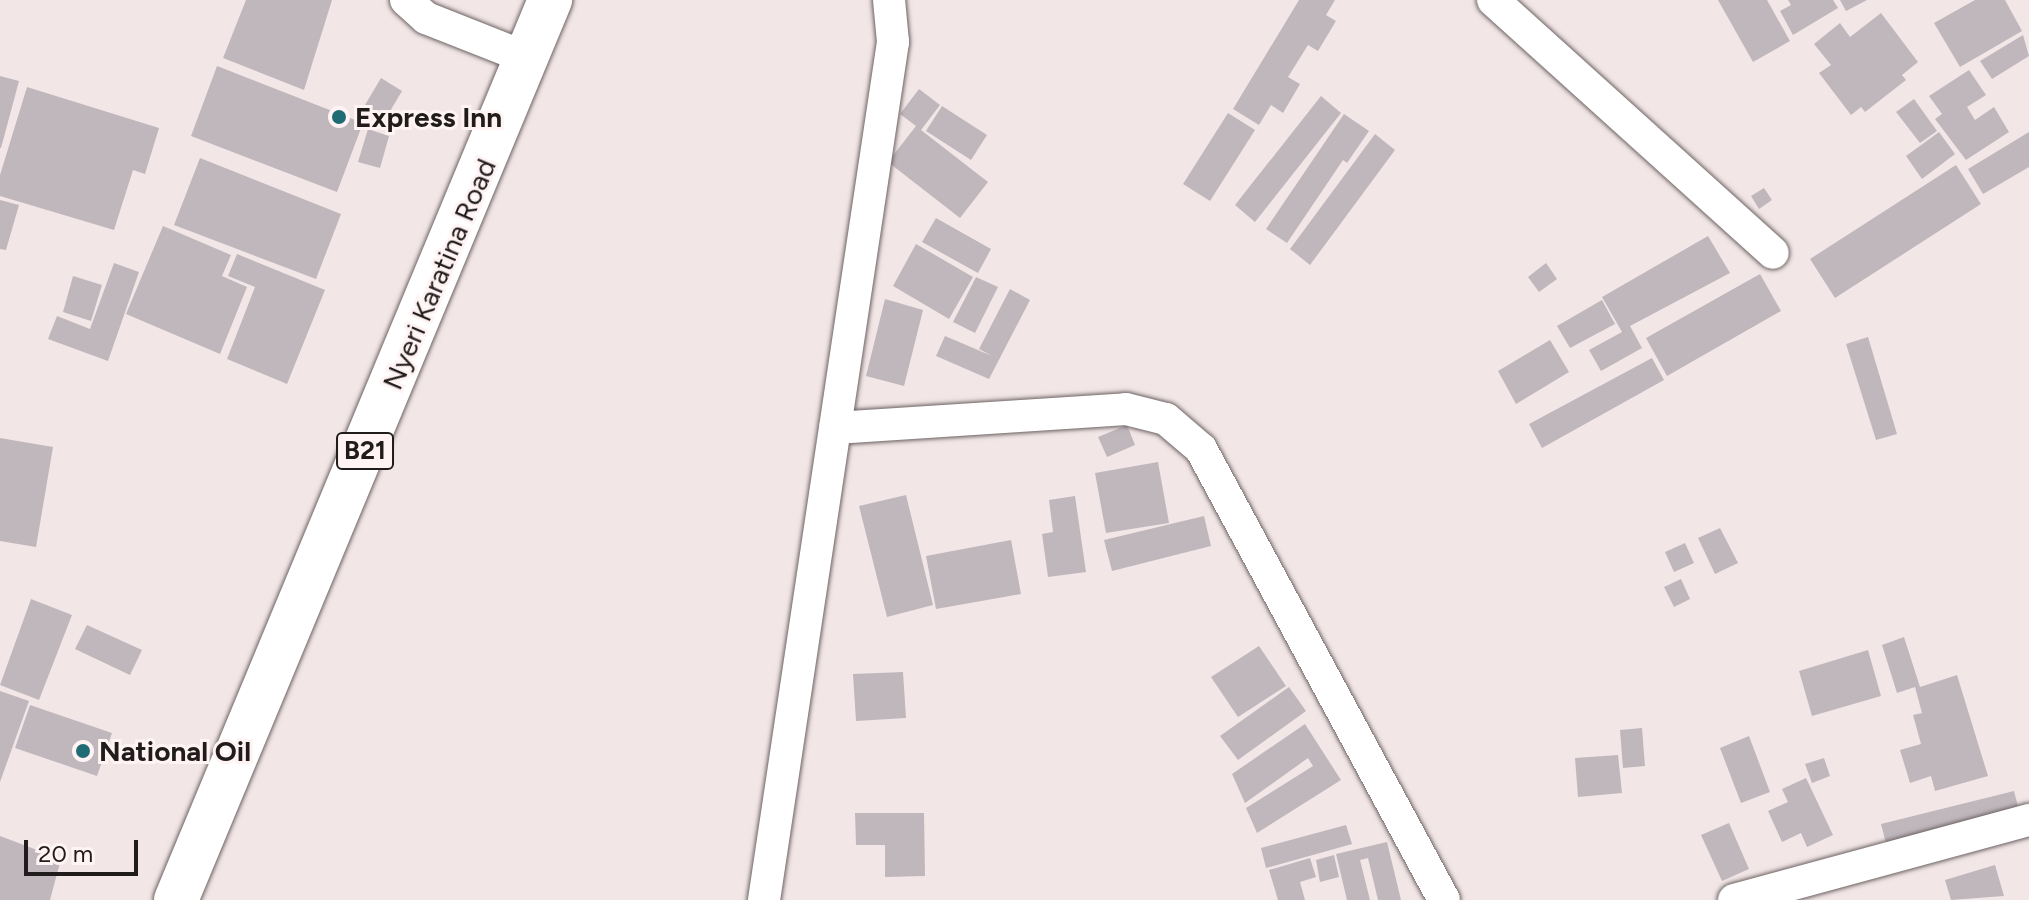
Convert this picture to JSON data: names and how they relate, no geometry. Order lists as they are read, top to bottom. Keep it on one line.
{"streets":{"highway":["Nyeri Karatina Road","B21"]},"places":["Express Inn","National Oil"],"scale_bar":"20 m"}
